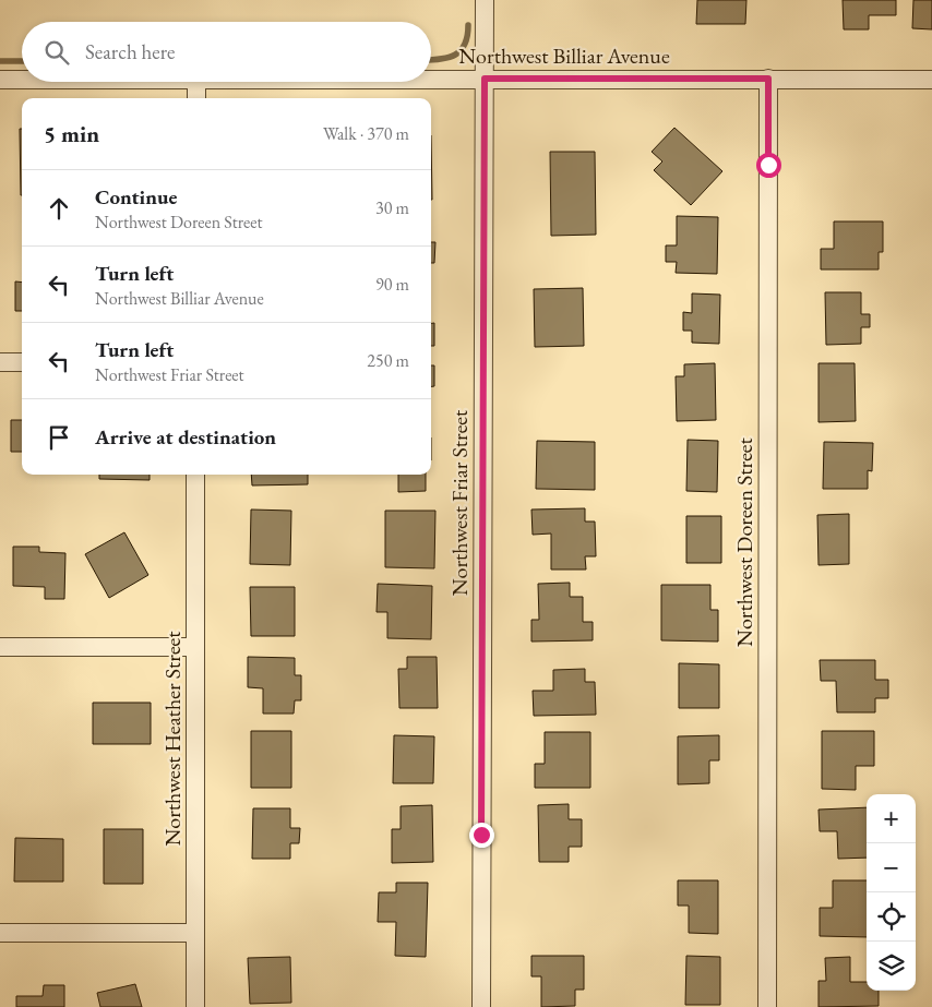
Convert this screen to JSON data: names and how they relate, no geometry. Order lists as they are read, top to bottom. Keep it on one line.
{"streets":{"street":["Northwest Billiar Avenue","Northwest Friar Street","Northwest Doreen Street","Northwest Heather Street"]},"crossings":[["Northwest Billiar Avenue","Northwest Friar Street"],["Northwest Billiar Avenue","Northwest Doreen Street"]],"page":{"search":"Search here","heading":["5 min","Walk · 370 m"],"list":[["Continue","Northwest Doreen Street","30 m"],["Turn left","Northwest Billiar Avenue","90 m"],["Turn left","Northwest Friar Street","250 m"],"Arrive at destination"],"map_buttons":["+","−"]}}
